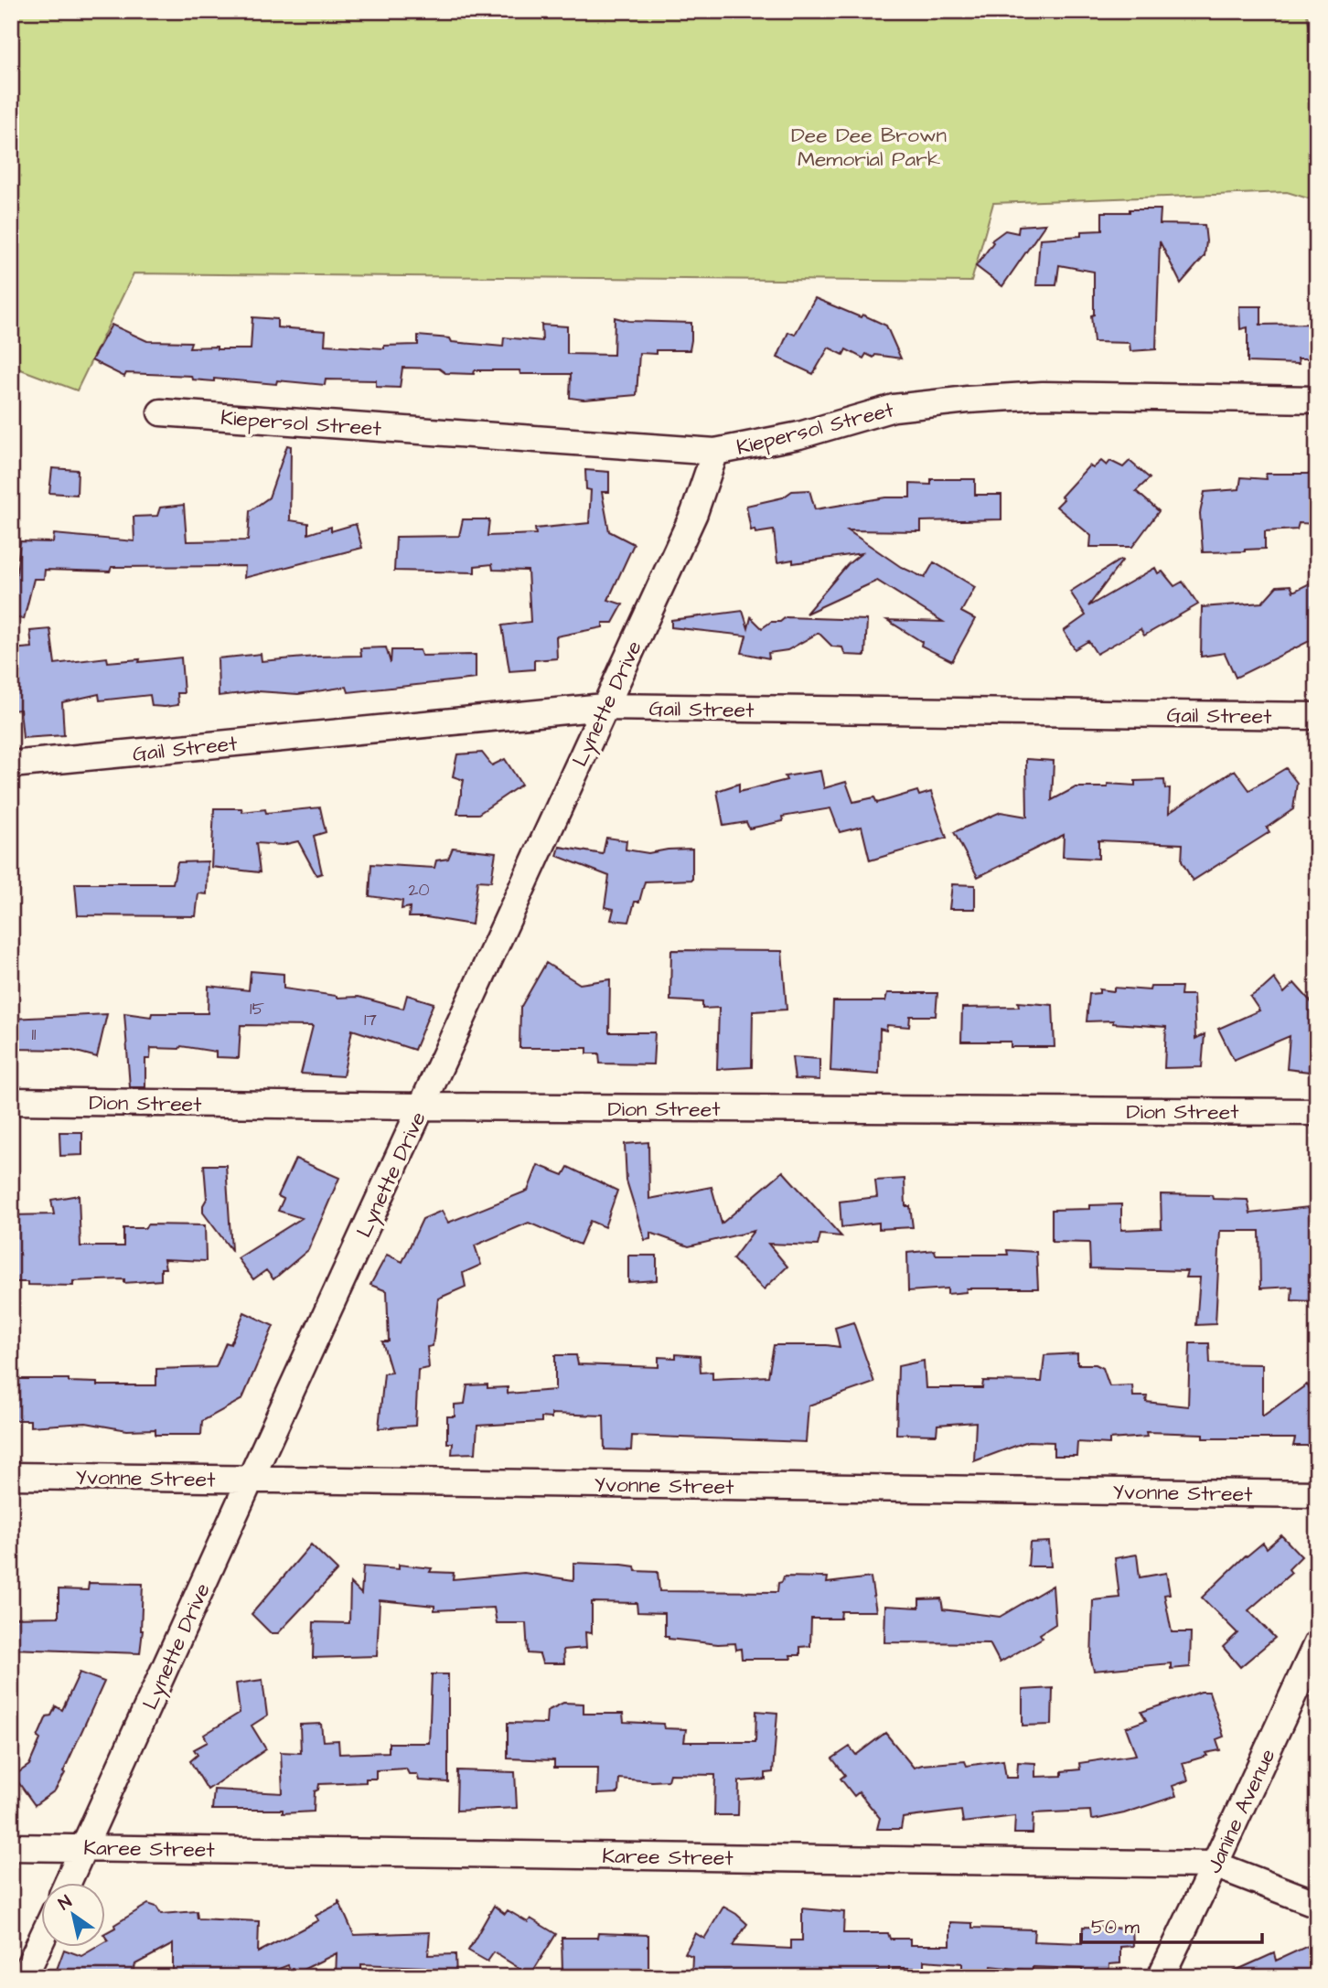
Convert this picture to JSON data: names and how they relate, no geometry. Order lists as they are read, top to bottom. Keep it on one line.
{"streets":{"street":["Kiepersol Street","Lynette Drive","Gail Street","Dion Street","Yvonne Street","Janine Avenue","Karee Street"]},"crossings":[["Kiepersol Street","Lynette Drive"],["Lynette Drive","Gail Street"],["Lynette Drive","Dion Street"],["Lynette Drive","Yvonne Street"],["Lynette Drive","Karee Street"],["Janine Avenue","Karee Street"]],"parks":["Dee Dee Brown Memorial Park"],"house_numbers":["20","15","17","11"],"scale_bar":"50 m","north":"top left"}
